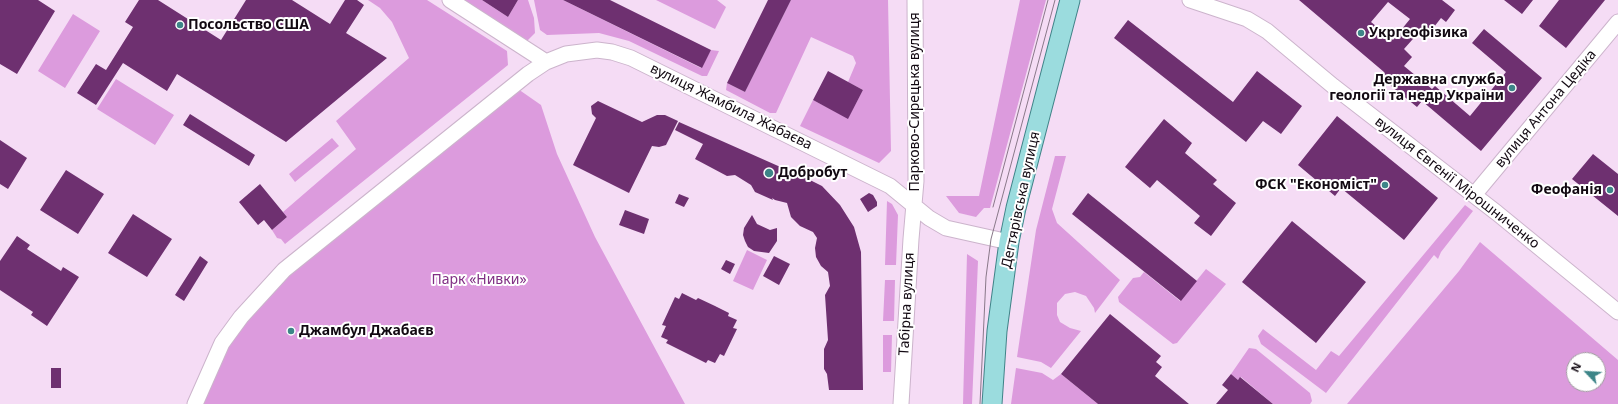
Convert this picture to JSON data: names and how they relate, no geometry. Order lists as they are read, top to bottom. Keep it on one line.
{"streets":{"main road":["Дегтярівська вулиця"],"street":["Парково-Сирецька вулиця","вулиця Жамбила Жабаєва","вулиця Антона Цедіка","вулиця Євгенії Мірошниченко","Табірна вулиця"]},"crossings":[["Парково-Сирецька вулиця","вулиця Жамбила Жабаєва"],["Парково-Сирецька вулиця","Табірна вулиця"],["вулиця Жамбила Жабаєва","Дегтярівська вулиця"],["вулиця Жамбила Жабаєва","Табірна вулиця"],["вулиця Антона Цедіка","вулиця Євгенії Мірошниченко"]],"parks":["Парк «Нивки»"],"places":["Посольство США","Укргеофізика","Державна служба геології та недр України","Добробут","ФСК \"Економіст\"","Феофанія","Джамбул Джабаєв"],"north":"top left"}
